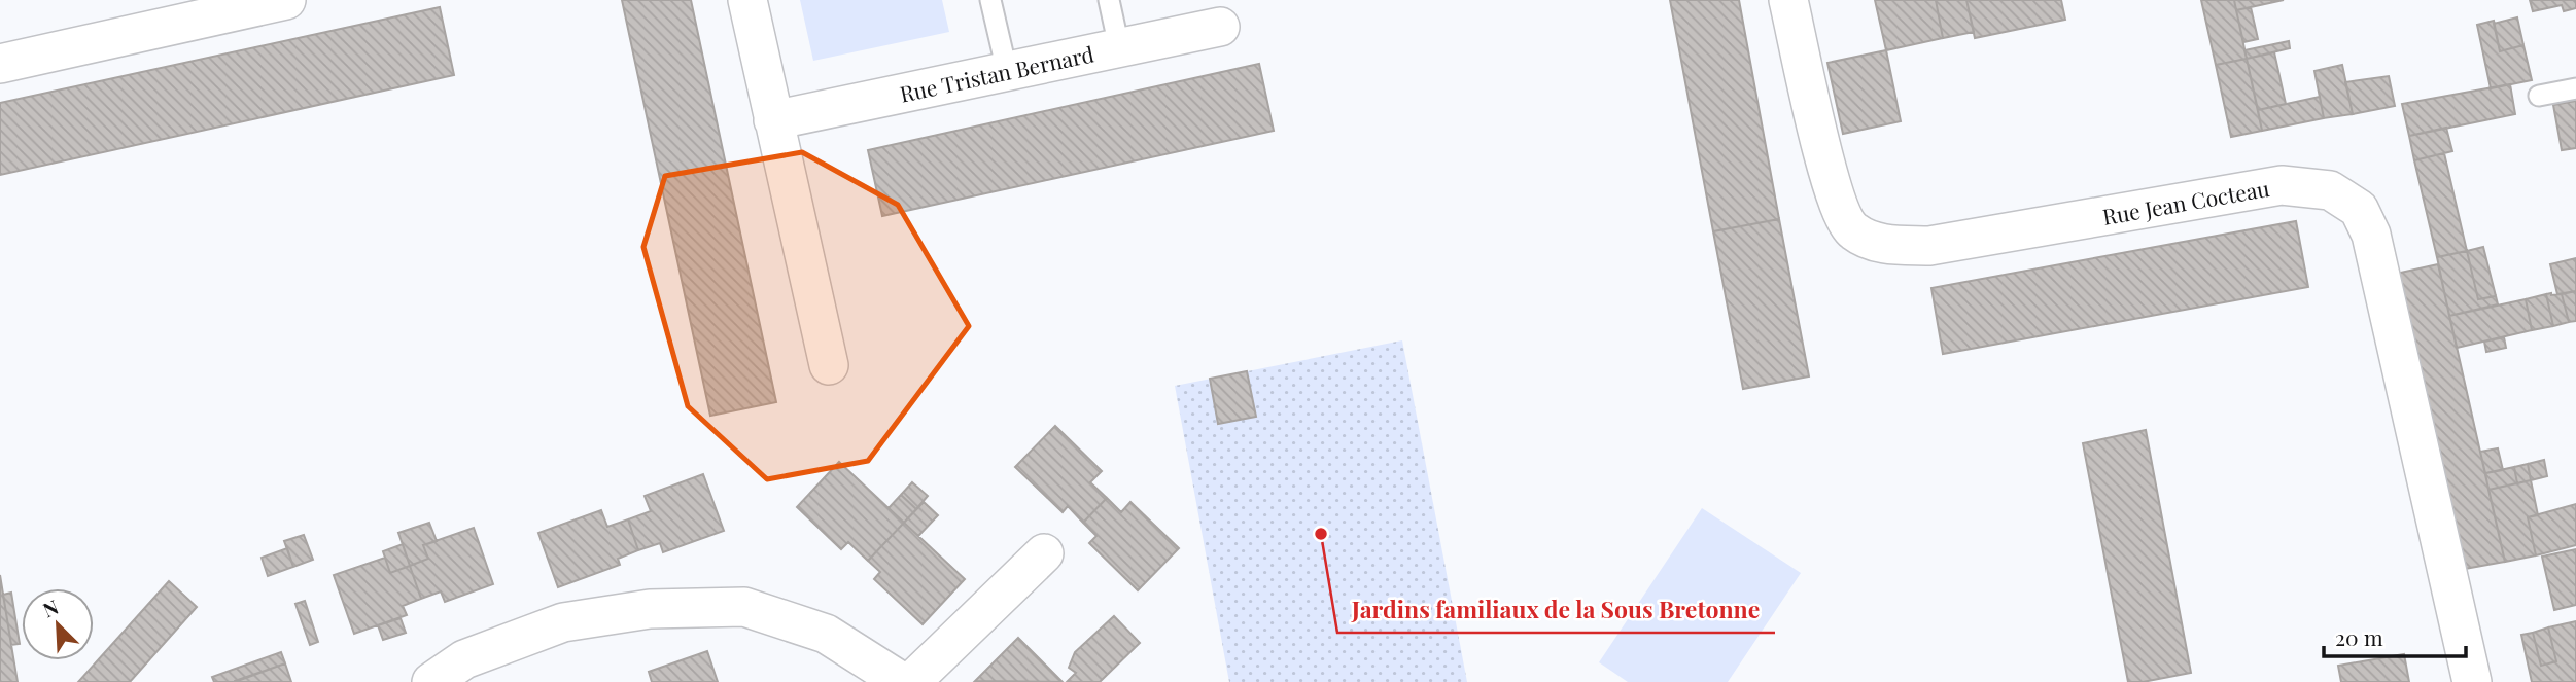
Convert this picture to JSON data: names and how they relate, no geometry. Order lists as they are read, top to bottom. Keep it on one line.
{"streets":{"street":["Rue Tristan Bernard","Rue Jean Cocteau"]},"places":["Jardins familiaux de la Sous Bretonne"],"scale_bar":"20 m","north":"top left"}
